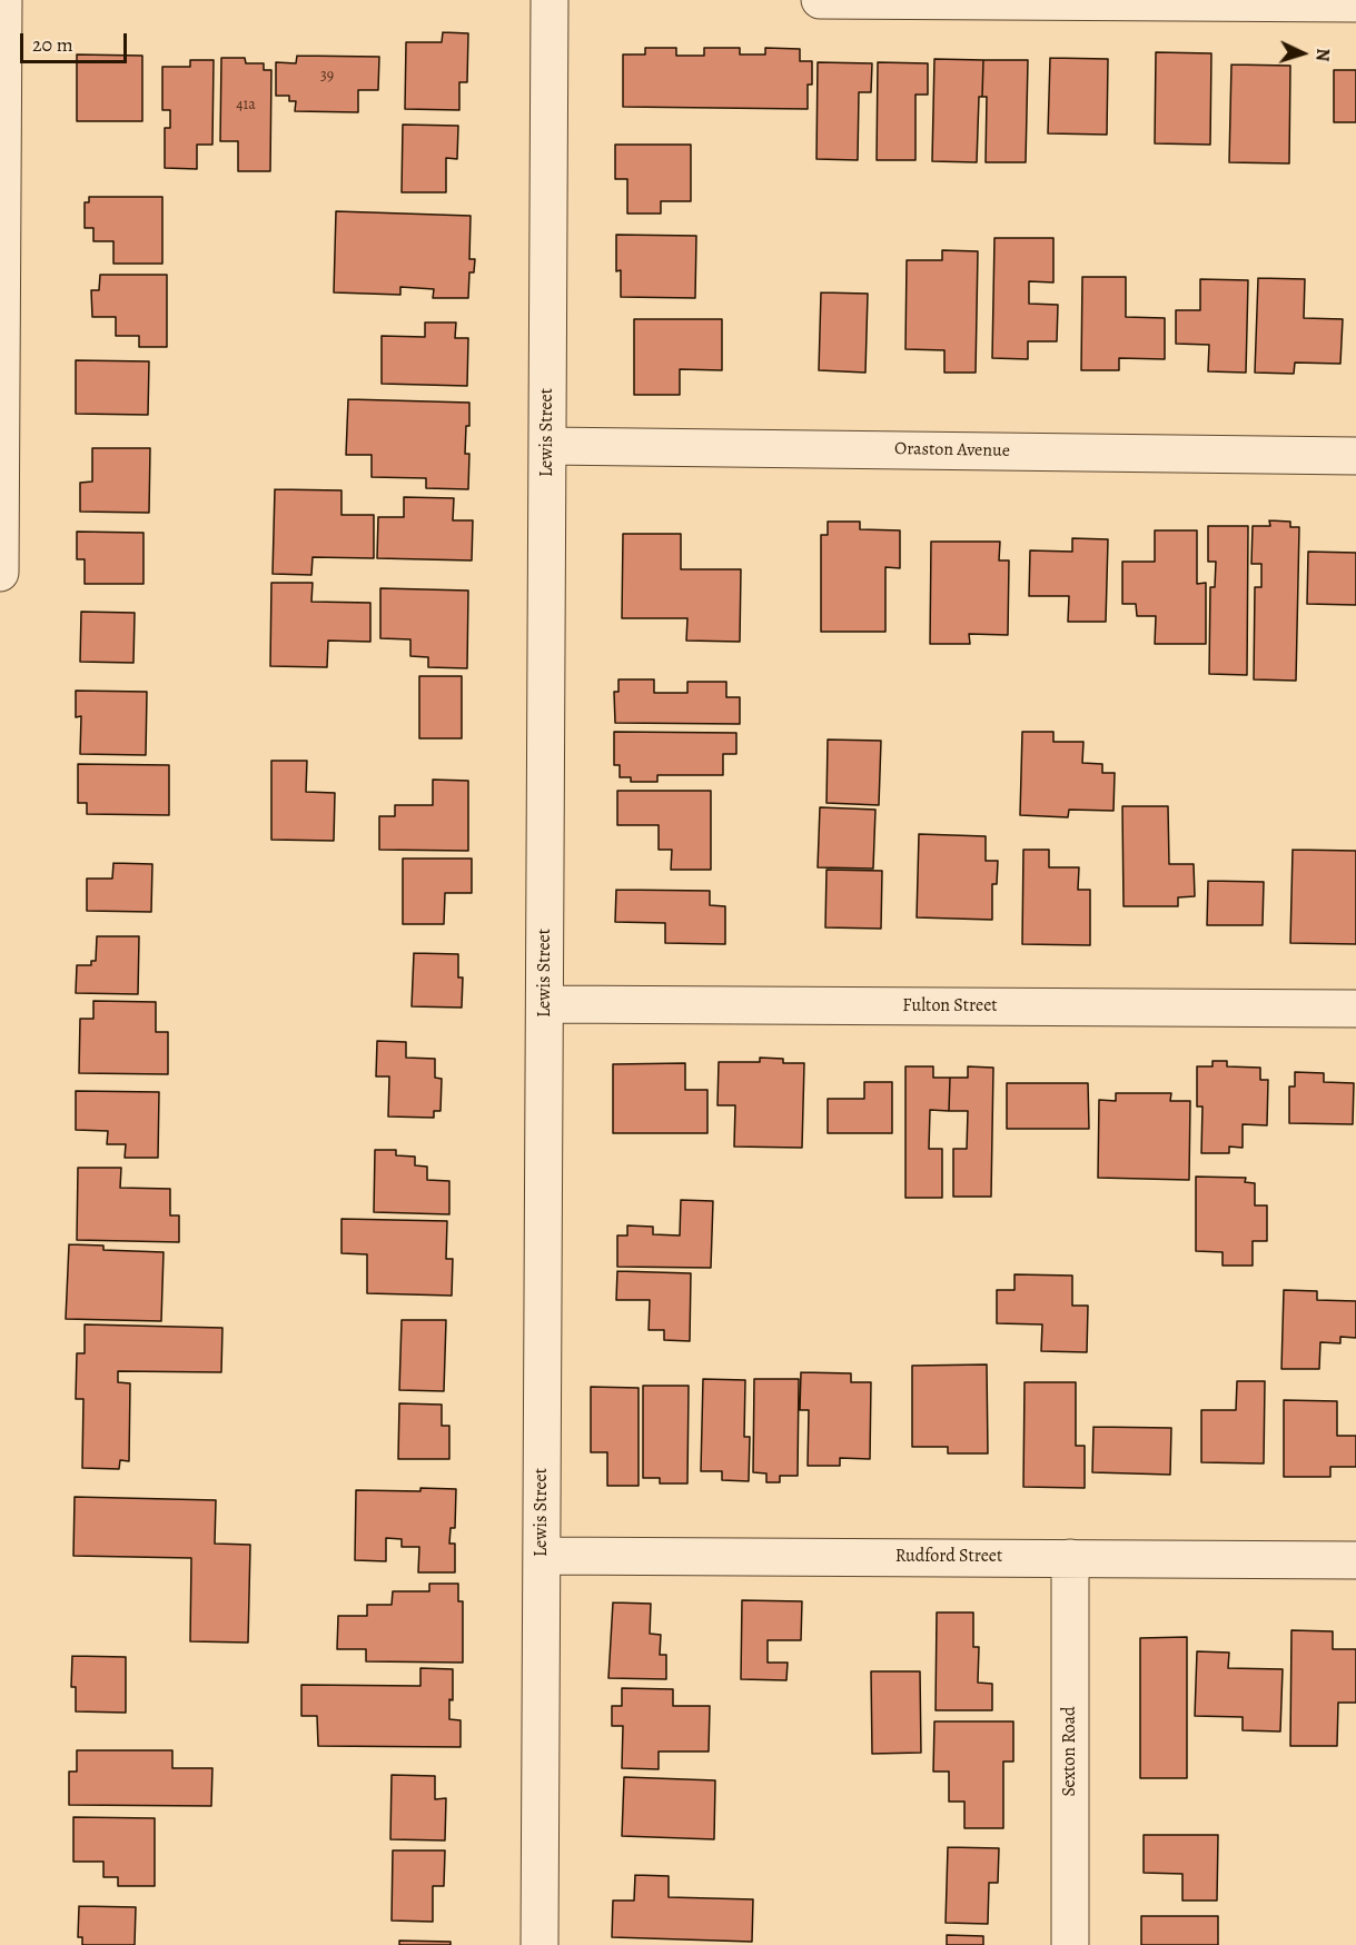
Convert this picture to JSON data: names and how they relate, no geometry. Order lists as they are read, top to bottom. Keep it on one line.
{"streets":{"street":["Lewis Street","Oraston Avenue","Fulton Street","Rudford Street","Sexton Road"]},"crossings":[["Lewis Street","Oraston Avenue"],["Lewis Street","Fulton Street"],["Lewis Street","Rudford Street"],["Rudford Street","Sexton Road"]],"house_numbers":["39","41a"],"scale_bar":"20 m","north":"right"}
